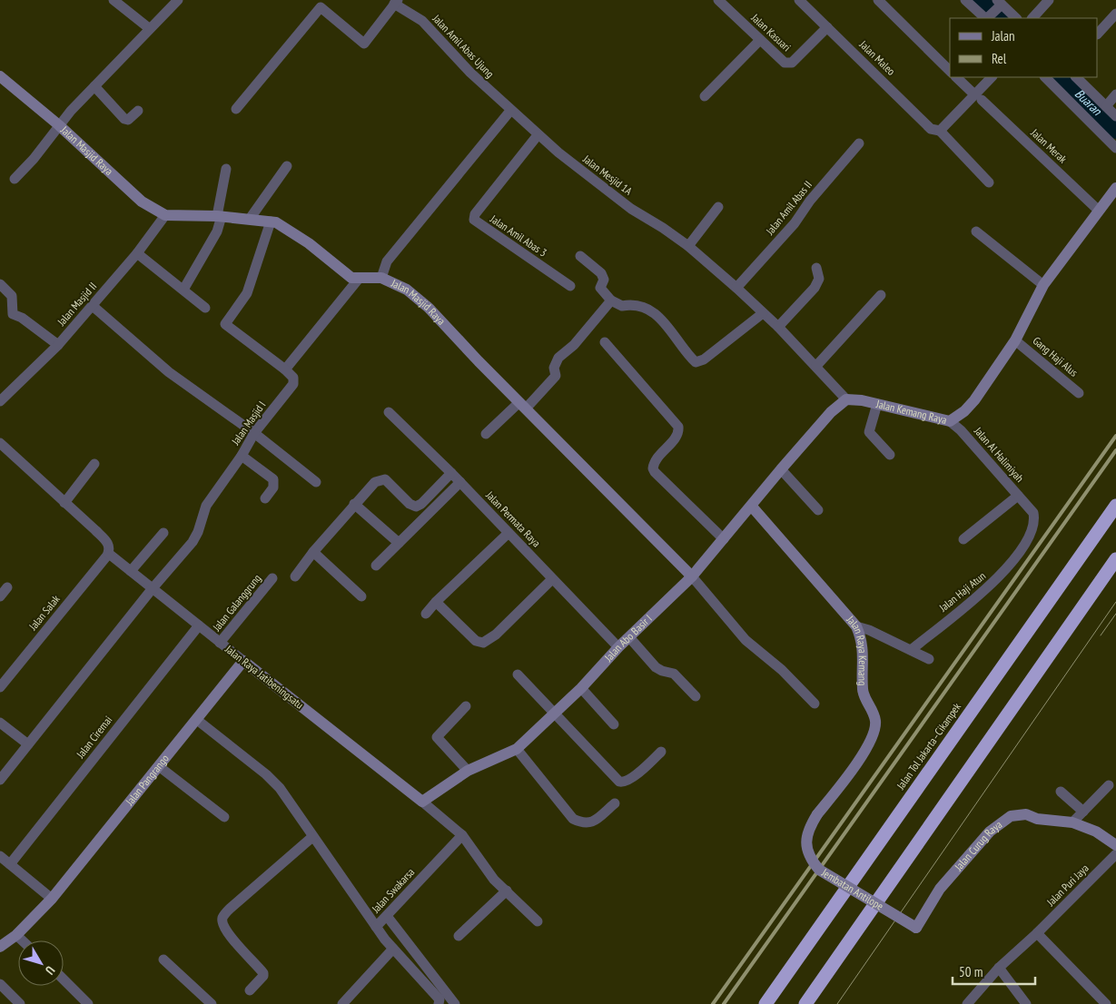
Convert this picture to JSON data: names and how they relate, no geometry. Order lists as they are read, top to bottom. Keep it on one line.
{"streets":{"highway":["Jalan Tol Jakarta–Cikampek"],"street":["Jalan Kasuari","Jalan Amil Abas Ujung","Jalan Maleo","Jalan Merak","Jalan Masjid Raya","Jalan Mesjid 1A","Jalan Amil Abas II","Jalan Amil Abas 3","Jalan Masjid II","Gang Haji Alus","Jalan Kemang Raya","Jalan Masjid I","Jalan Al Halimiyah","Jalan Permata Raya","Jalan Haji Atun","Jalan Galanggrung","Jalan Salak","Jalan Abo Basir I","Jalan Raya Kemang","Jalan Raya Jatibeningsatu","Jalan Ciremai","Jalan Pangrango","Jalan Curug Raya","Jalan Puri Jaya","Jembatan Antilope","Jalan Swakarsa"]},"crossings":[["Jalan Kasuari","Jalan Maleo"],["Jalan Amil Abas Ujung","Jalan Mesjid 1A"],["Jalan Merak","Jalan Kemang Raya"],["Jalan Masjid Raya","Jalan Masjid II"],["Jalan Masjid Raya","Jalan Abo Basir I"],["Jalan Mesjid 1A","Jalan Amil Abas II"],["Jalan Mesjid 1A","Jalan Amil Abas 3"],["Jalan Mesjid 1A","Jalan Kemang Raya"],["Gang Haji Alus","Jalan Kemang Raya"],["Jalan Kemang Raya","Jalan Al Halimiyah"],["Jalan Masjid I","Jalan Raya Jatibeningsatu"],["Jalan Al Halimiyah","Jalan Haji Atun"],["Jalan Permata Raya","Jalan Abo Basir I"],["Jalan Galanggrung","Jalan Raya Jatibeningsatu"],["Jalan Salak","Jalan Raya Jatibeningsatu"],["Jalan Abo Basir I","Jalan Raya Jatibeningsatu"],["Jalan Raya Kemang","Jembatan Antilope"],["Jalan Raya Jatibeningsatu","Jalan Ciremai"],["Jalan Raya Jatibeningsatu","Jalan Pangrango"],["Jalan Curug Raya","Jembatan Antilope"]],"water":["Buaran"],"legend":["Jalan","Rel"],"scale_bar":"50 m","north":"bottom right"}
